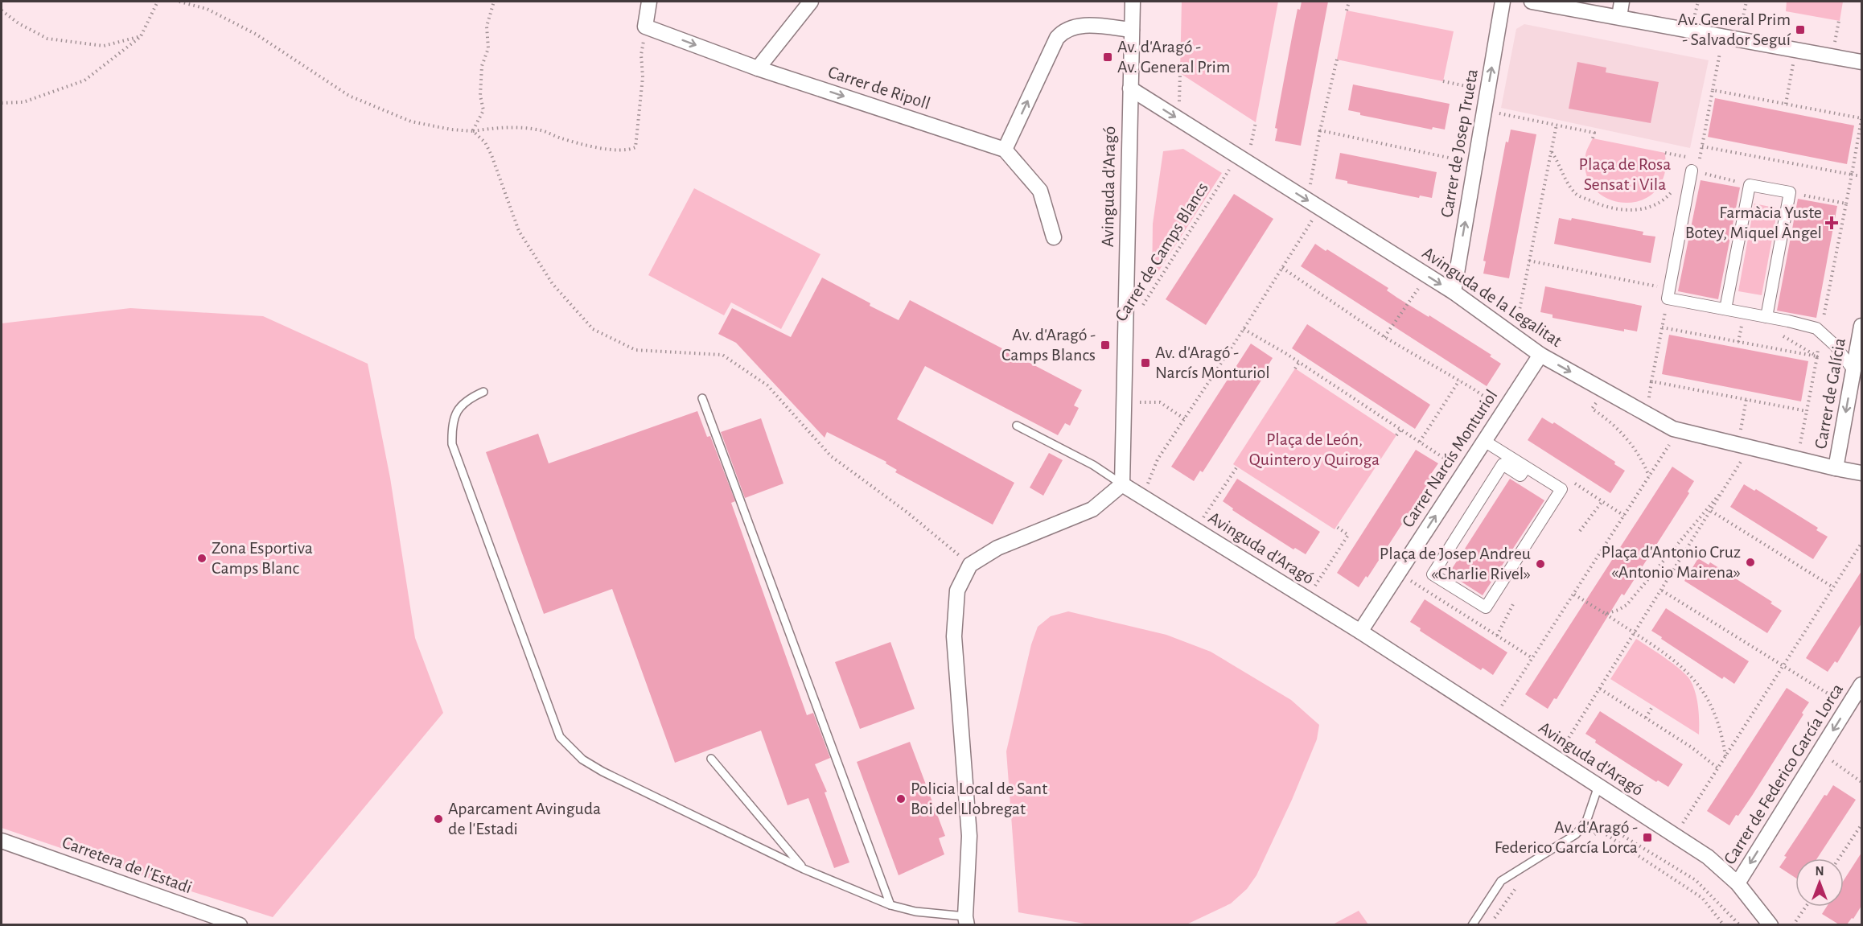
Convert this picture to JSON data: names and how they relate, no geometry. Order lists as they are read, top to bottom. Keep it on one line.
{"streets":{"street":["Carrer de Ripoll","Carrer de Josep Trueta","Avinguda d'Aragó","Avinguda de la Legalitat","Carrer de Galícia","Carrer Narcís Monturiol","Carrer de Federico García Lorca","Carretera de l'Estadi"],"path":["Carrer de Camps Blancs"]},"crossings":[["Carrer de Josep Trueta","Avinguda de la Legalitat"],["Avinguda d'Aragó","Avinguda de la Legalitat"],["Avinguda d'Aragó","Carrer Narcís Monturiol"],["Avinguda d'Aragó","Carrer de Federico García Lorca"],["Avinguda de la Legalitat","Carrer de Galícia"],["Avinguda de la Legalitat","Carrer Narcís Monturiol"]],"one_way":["Carrer de Ripoll","Carrer de Josep Trueta","Avinguda de la Legalitat","Carrer de Galícia","Carrer Narcís Monturiol","Carrer de Federico García Lorca"],"parks":["Plaça de Rosa Sensat i Vila","Plaça de León, Quintero y Quiroga"],"places":{"transit":["Av. General Prim - Salvador Seguí","Av. d'Aragó - Av. General Prim","Av. d'Aragó - Camps Blancs","Av. d'Aragó - Narcís Monturiol","Av. d'Aragó - Federico García Lorca"],"health":["Farmàcia Yuste Botey, Miquel Àngel"],"other":["Zona Esportiva Camps Blanc","Plaça d'Antonio Cruz «Antonio Mairena»","Plaça de Josep Andreu «Charlie Rivel»","Policia Local de Sant Boi del Llobregat","Aparcament Avinguda de l'Estadi"]},"north":"top"}
